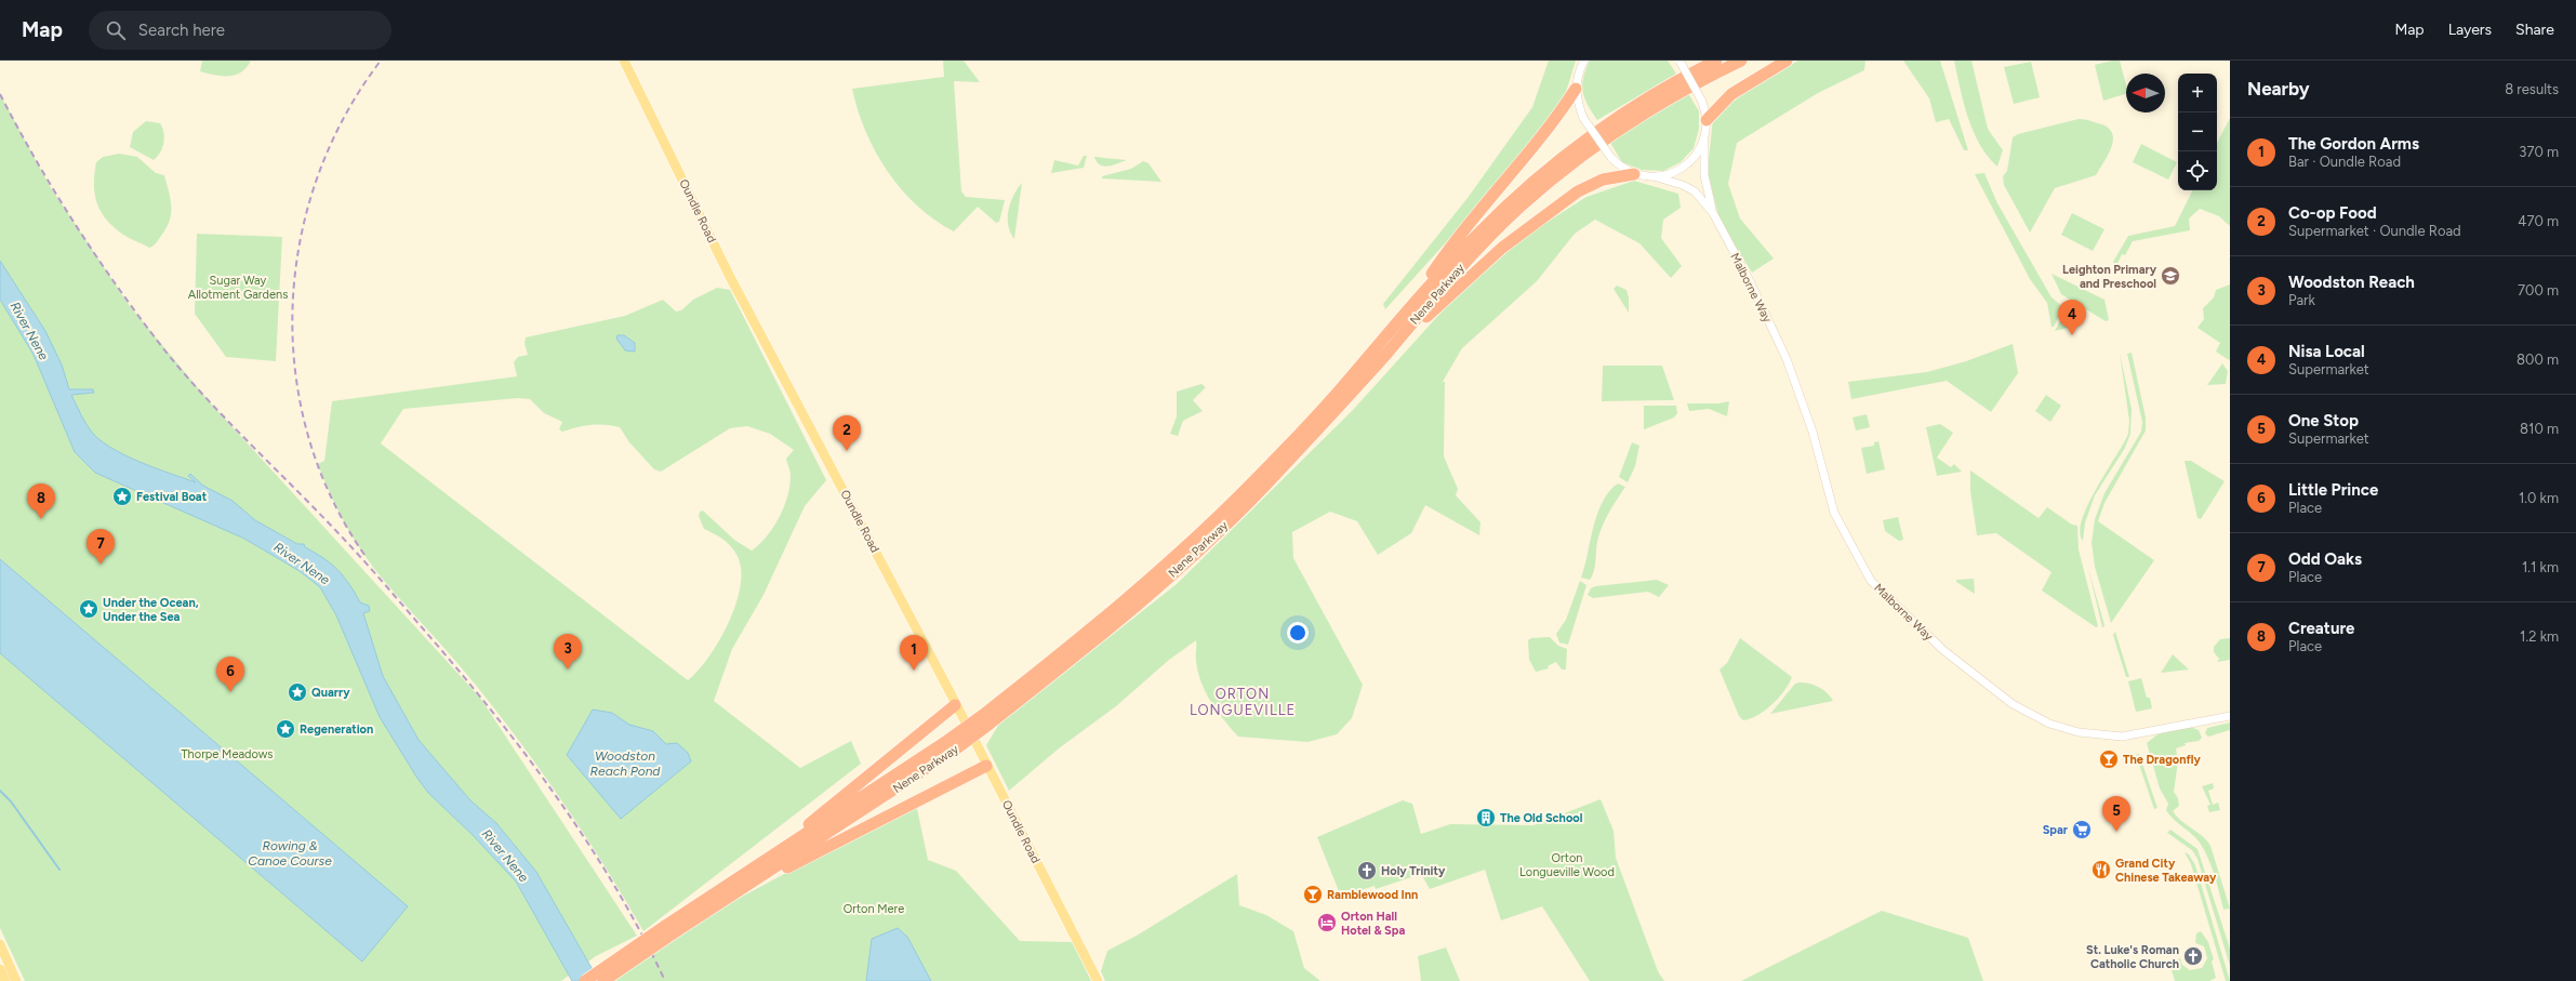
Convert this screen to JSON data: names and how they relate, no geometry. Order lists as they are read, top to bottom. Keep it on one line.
{"streets":{"highway":["Nene Parkway"],"main road":["Oundle Road"],"street":["Malborne Way"]},"districts":["ORTON LONGUEVILLE"],"water":["River Nene","Woodston Reach Pond","Rowing & Canoe Course"],"parks":["Sugar Way Allotment Gardens","Thorpe Meadows","Orton Longueville Wood","Orton Mere"],"places":{"school or university":["Leighton Primary and Preschool"],"place":["Festival Boat","Under the Ocean, Under the Sea","Quarry","Regeneration"],"bar":["The Dragonfly","Ramblewood Inn"],"building":["The Old School"],"supermarket":["Spar"],"restaurant":["Grand City Chinese Takeaway"],"church":["Holy Trinity","St. Luke's Roman Catholic Church"],"hotel":["Orton Hall Hotel & Spa"]},"north":"left","page":{"header":"Map","search":"Search here","nav":["Map","Layers","Share"],"heading":["Nearby","8 results"],"map_buttons":["+","−"],"list":[{"mark":"1","name":"The Gordon Arms","note":"Bar · Oundle Road","value":"370 m"},{"mark":"2","name":"Co-op Food","note":"Supermarket · Oundle Road","value":"470 m"},{"mark":"3","name":"Woodston Reach","note":"Park","value":"700 m"},{"mark":"4","name":"Nisa Local","note":"Supermarket","value":"800 m"},{"mark":"5","name":"One Stop","note":"Supermarket","value":"810 m"},{"mark":"6","name":"Little Prince","note":"Place","value":"1.0 km"},{"mark":"7","name":"Odd Oaks","note":"Place","value":"1.1 km"},{"mark":"8","name":"Creature","note":"Place","value":"1.2 km"}],"pins":["4","2","8","7","3","1","6","5"]}}
